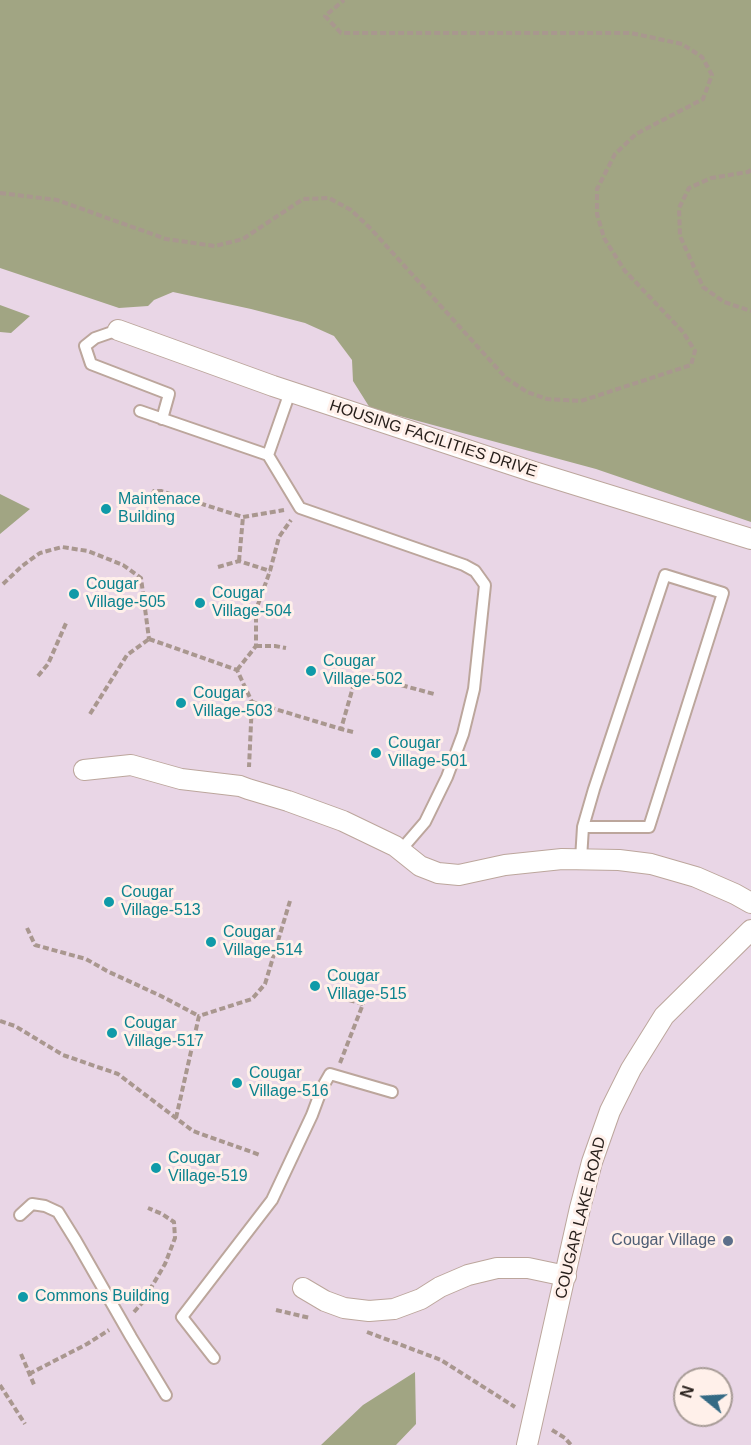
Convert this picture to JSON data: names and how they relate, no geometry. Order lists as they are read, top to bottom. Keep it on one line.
{"streets":{"street":["HOUSING FACILITIES DRIVE","COUGAR LAKE ROAD"]},"places":["Maintenace Building","Cougar Village-505","Cougar Village-504","Cougar Village-502","Cougar Village-503","Cougar Village-501","Cougar Village-513","Cougar Village-514","Cougar Village-515","Cougar Village-517","Cougar Village-516","Cougar Village-519","Cougar Village","Commons Building"],"north":"left"}
